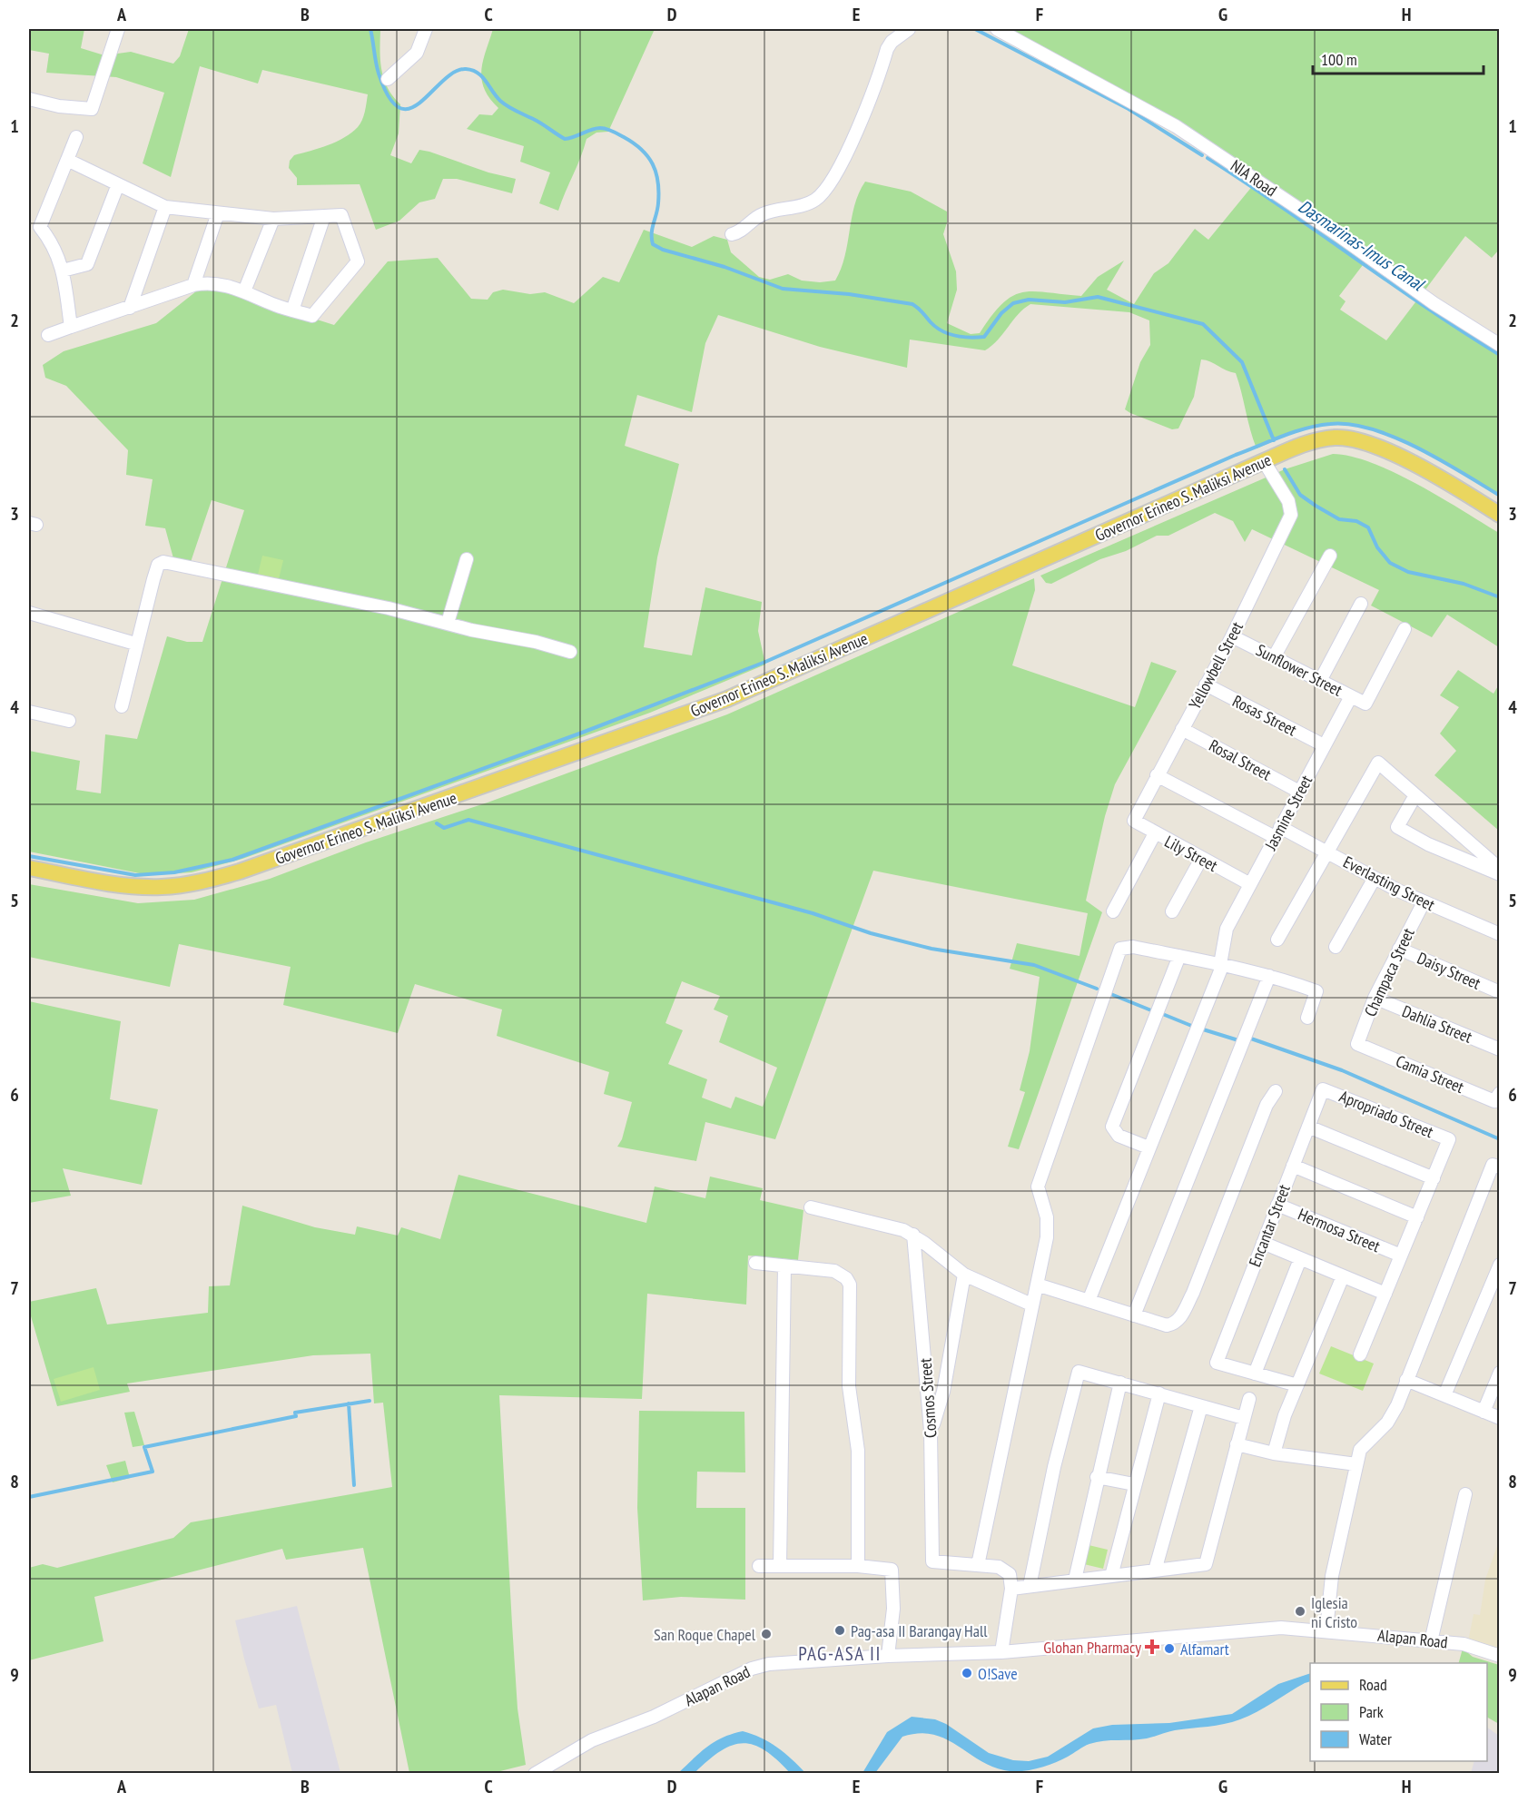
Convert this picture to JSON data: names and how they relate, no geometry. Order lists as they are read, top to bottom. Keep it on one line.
{"streets":{"main road":["Governor Erineo S. Maliksi Avenue"],"street":["NIA Road","Yellowbell Street","Sunflower Street","Rosas Street","Rosal Street","Jasmine Street","Lily Street","Everlasting Street","Daisy Street","Champaca Street","Dahlia Street","Camia Street","Apropriado Street","Encantar Street","Hermosa Street","Cosmos Street","Alapan Road"]},"crossings":[["Governor Erineo S. Maliksi Avenue","Yellowbell Street"],["Yellowbell Street","Sunflower Street"],["Yellowbell Street","Rosas Street"],["Yellowbell Street","Rosal Street"],["Yellowbell Street","Lily Street"],["Yellowbell Street","Everlasting Street"],["Sunflower Street","Jasmine Street"],["Rosas Street","Jasmine Street"],["Rosal Street","Jasmine Street"],["Jasmine Street","Lily Street"],["Jasmine Street","Everlasting Street"],["Everlasting Street","Champaca Street"],["Daisy Street","Champaca Street"],["Champaca Street","Dahlia Street"],["Champaca Street","Camia Street"],["Apropriado Street","Encantar Street"],["Encantar Street","Hermosa Street"]],"districts":["PAG-ASA II"],"water":["Dasmarinas-Imus Canal"],"places":{"other":["Iglesia ni Cristo","Pag-asa II Barangay Hall","San Roque Chapel","Alfamart","O!Save"],"health":["Glohan Pharmacy"]},"legend":["Road","Park","Water"],"scale_bar":"100 m","grid":{"columns":["A","B","C","D","E","F","G","H"],"rows":["1","2","3","4","5","6","7","8","9"]}}
